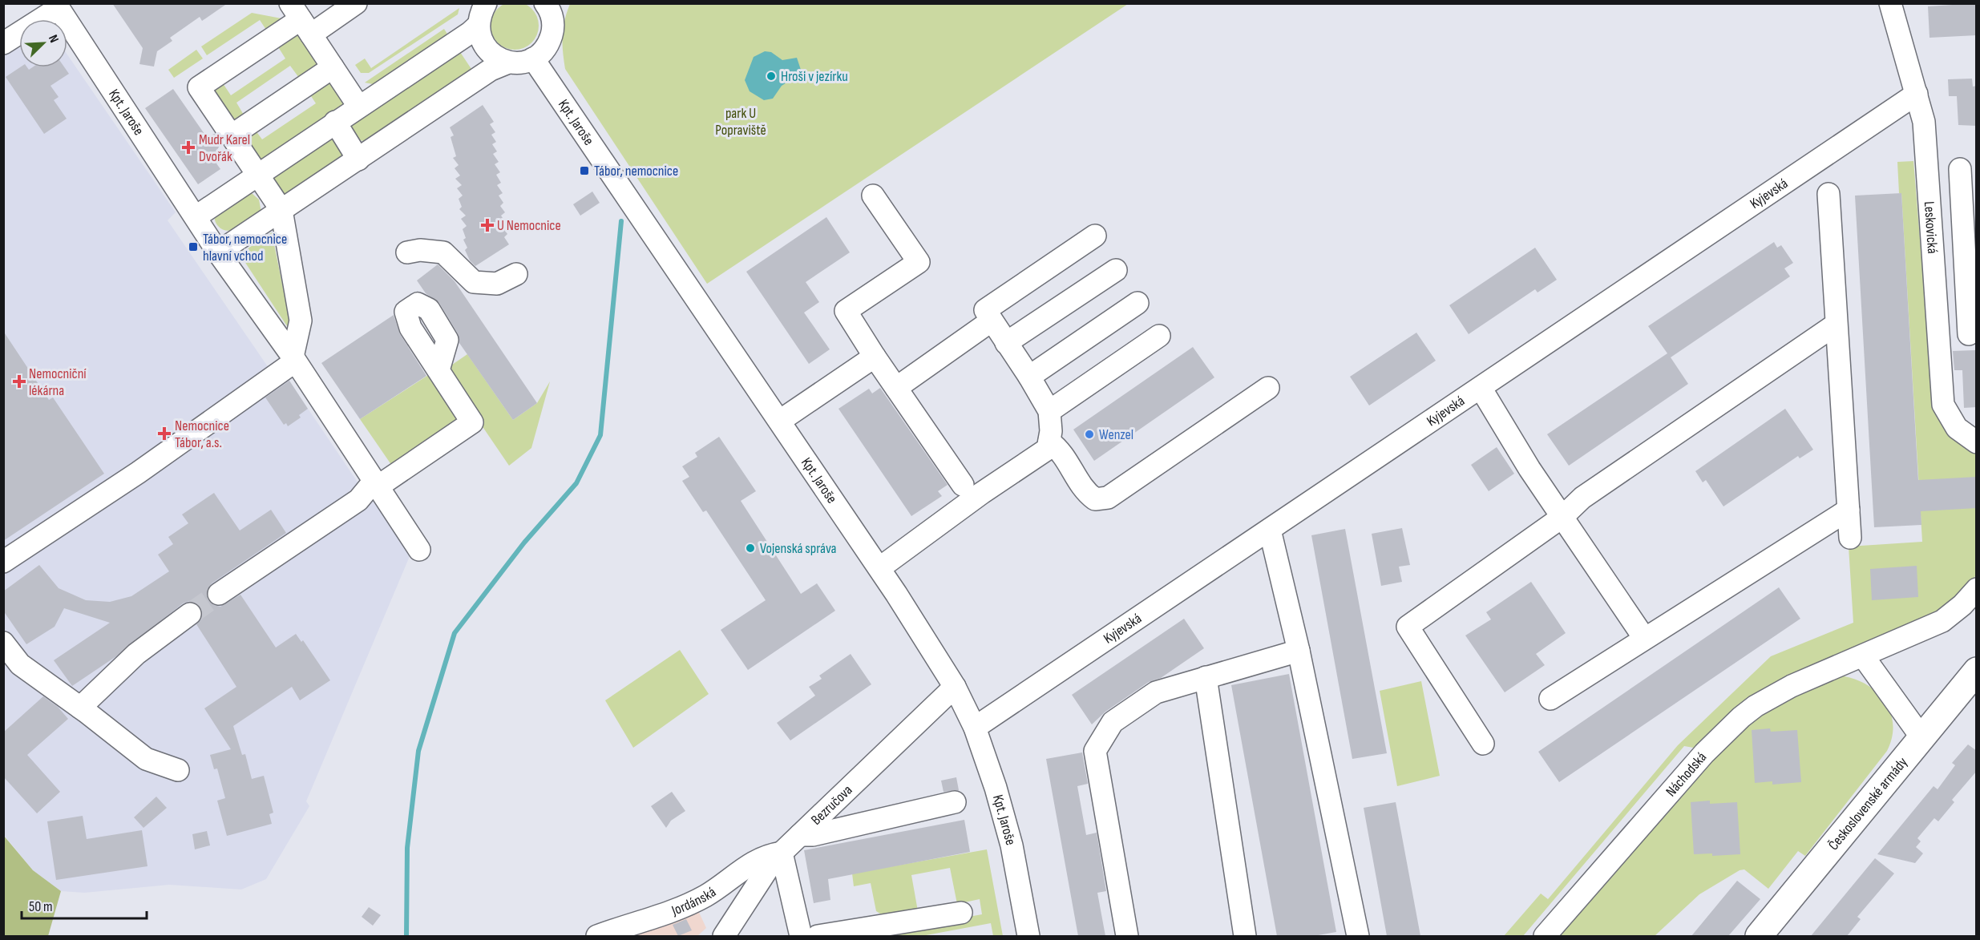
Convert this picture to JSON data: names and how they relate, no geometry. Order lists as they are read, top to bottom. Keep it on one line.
{"streets":{"main road":["Československé armády"],"street":["Kpt. Jaroše","Kyjevská","Leskovická","Náchodská","Bezručova","Jordánská"]},"crossings":[["Kpt. Jaroše","Kyjevská"],["Kpt. Jaroše","Bezručova"],["Kyjevská","Leskovická"],["Bezručova","Jordánská"]],"parks":["park U Popraviště"],"places":{"other":["Hroši v jezírku","Wenzel","Vojenská správa"],"health":["Mudr Karel Dvořák","U Nemocnice","Nemocniční lékárna","Nemocnice Tábor, a.s."],"transit":["Tábor, nemocnice","Tábor, nemocnice hlavní vchod"]},"scale_bar":"50 m","north":"top right"}
